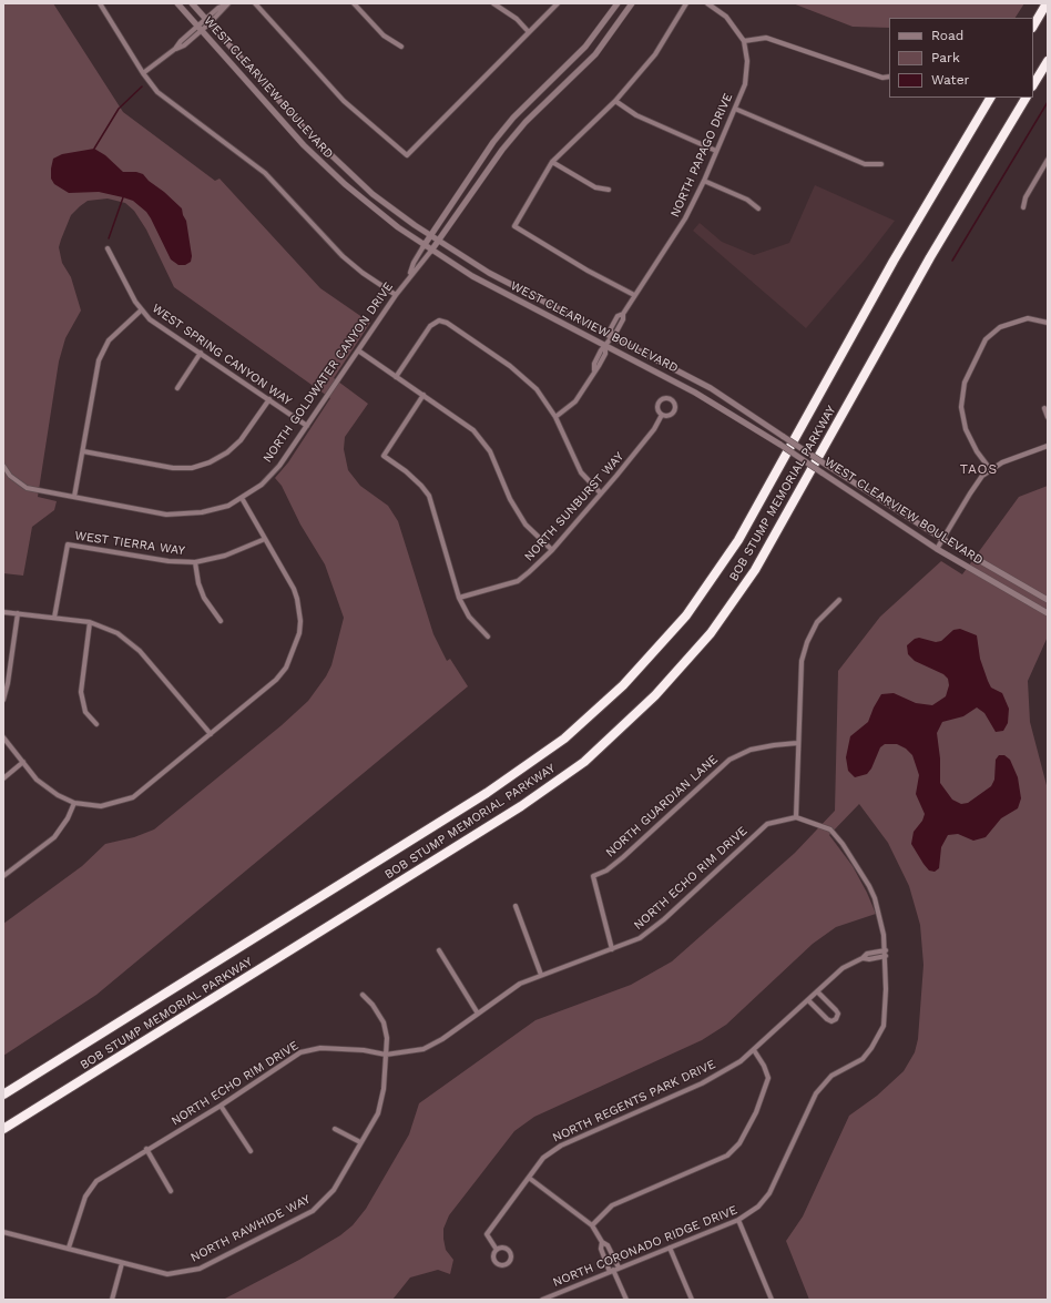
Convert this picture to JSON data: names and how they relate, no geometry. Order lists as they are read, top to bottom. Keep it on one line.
{"streets":{"highway":["BOB STUMP MEMORIAL PARKWAY"],"street":["WEST CLEARVIEW BOULEVARD","NORTH PAPAGO DRIVE","WEST SPRING CANYON WAY","NORTH GOLDWATER CANYON DRIVE","NORTH SUNBURST WAY","WEST TIERRA WAY","NORTH GUARDIAN LANE","NORTH ECHO RIM DRIVE","NORTH REGENTS PARK DRIVE","NORTH RAWHIDE WAY","NORTH CORONADO RIDGE DRIVE"]},"crossings":[["WEST CLEARVIEW BOULEVARD","NORTH PAPAGO DRIVE"],["WEST CLEARVIEW BOULEVARD","NORTH GOLDWATER CANYON DRIVE"],["WEST SPRING CANYON WAY","NORTH GOLDWATER CANYON DRIVE"],["NORTH GUARDIAN LANE","NORTH ECHO RIM DRIVE"],["NORTH ECHO RIM DRIVE","NORTH RAWHIDE WAY"],["NORTH ECHO RIM DRIVE","NORTH CORONADO RIDGE DRIVE"],["NORTH REGENTS PARK DRIVE","NORTH CORONADO RIDGE DRIVE"]],"districts":["TAOS"],"legend":["Road","Park","Water"]}
